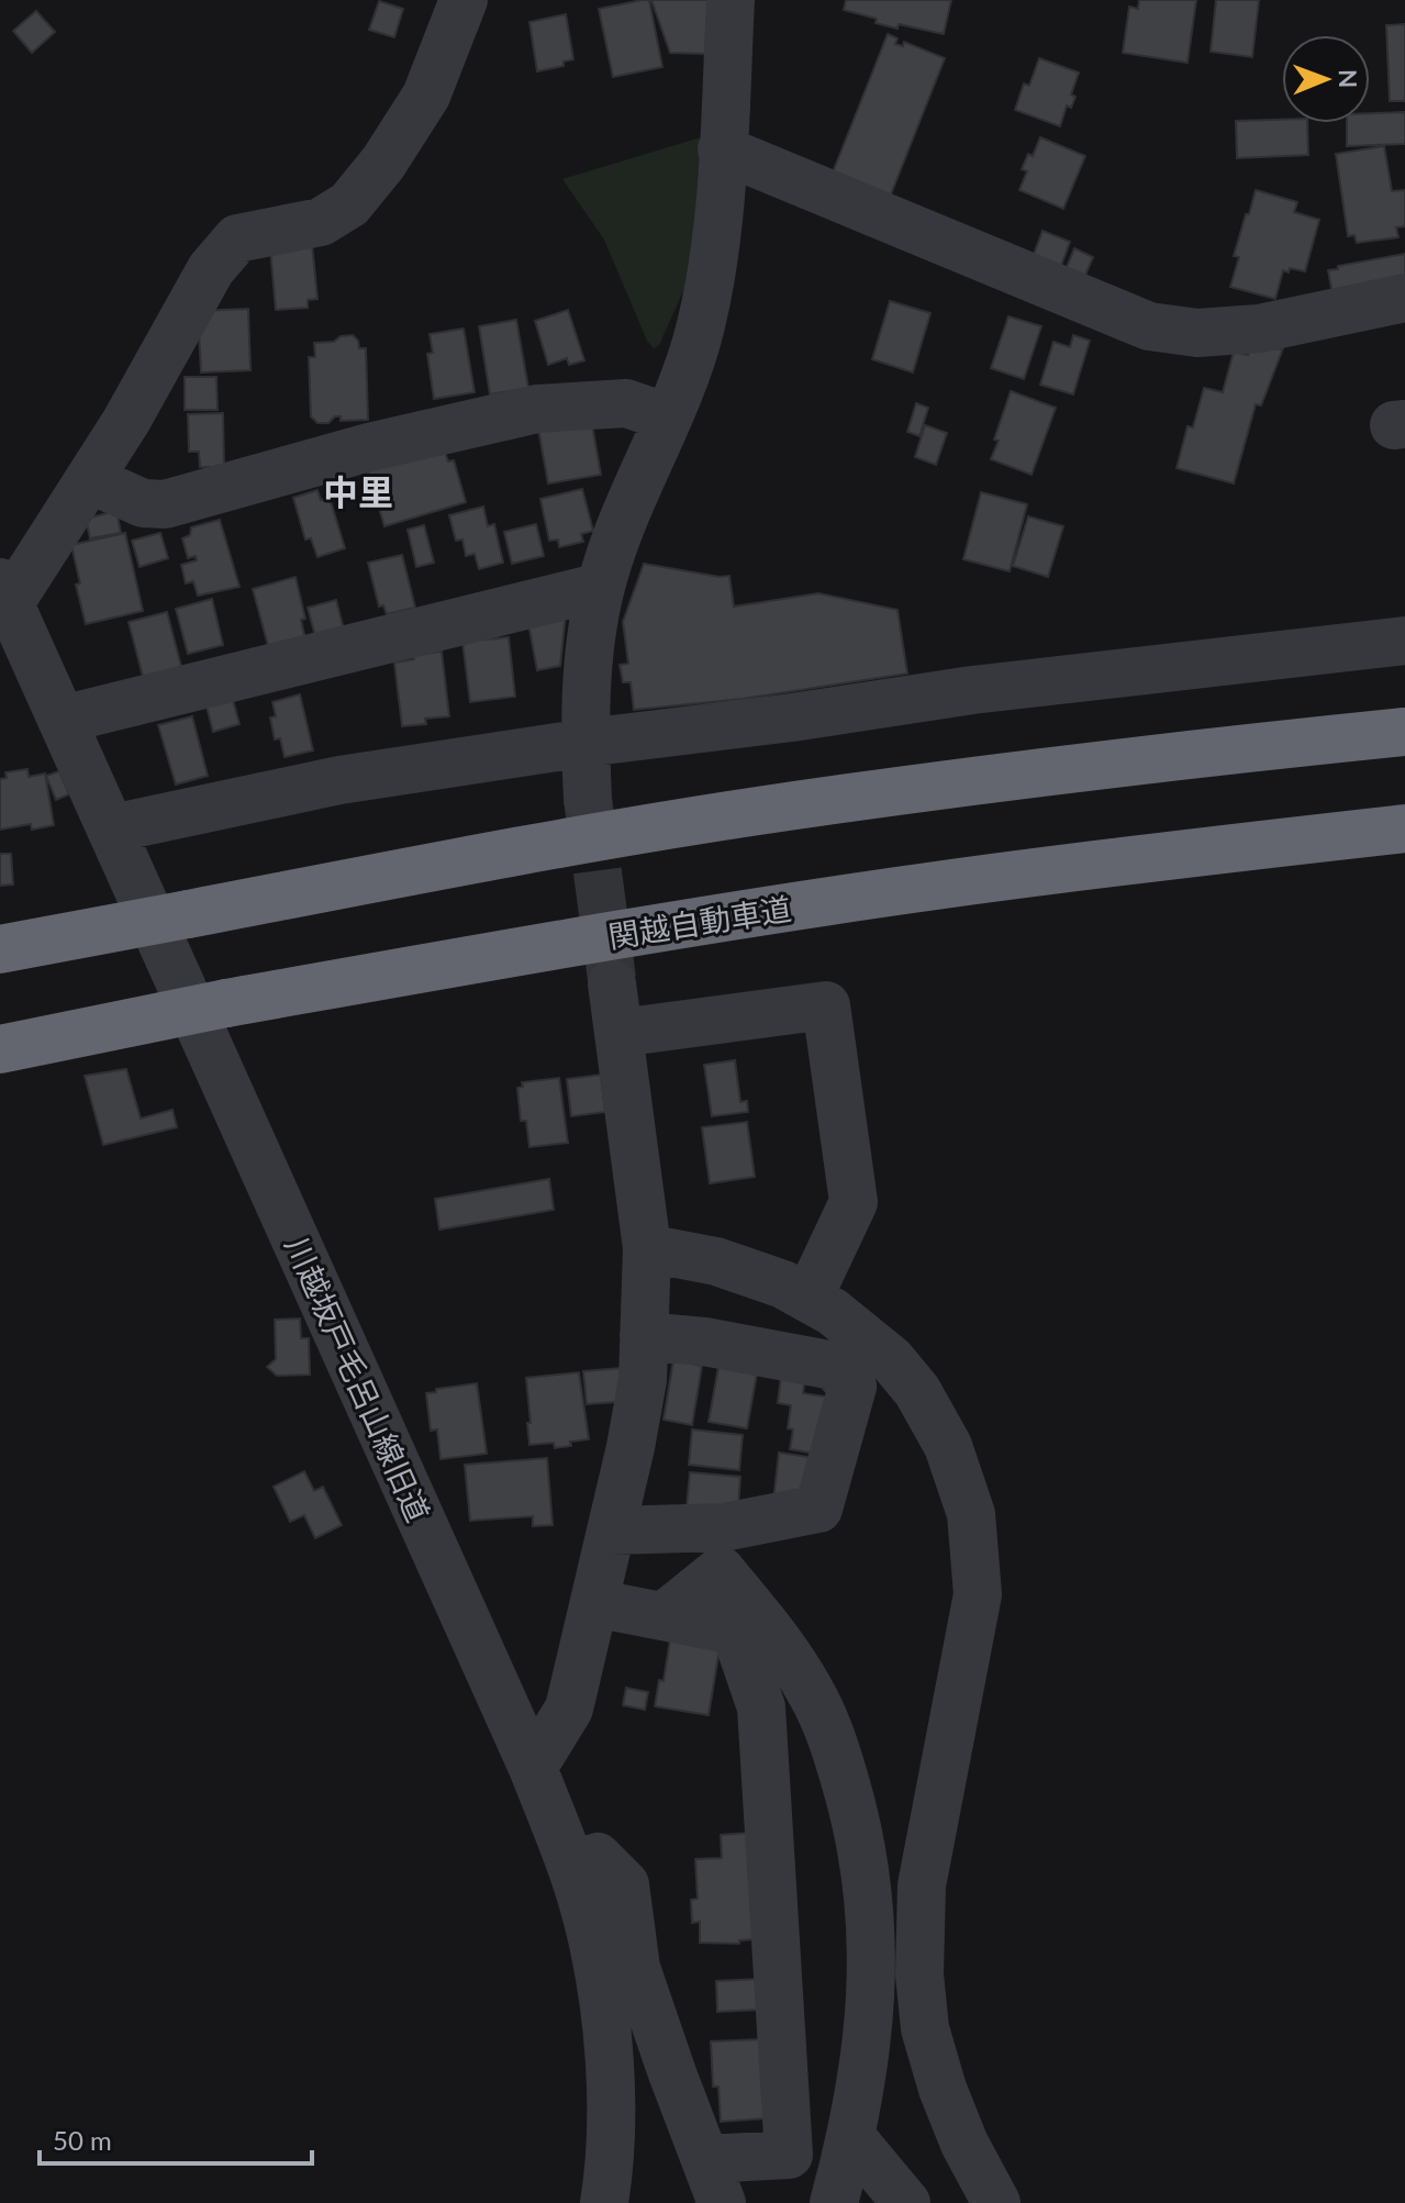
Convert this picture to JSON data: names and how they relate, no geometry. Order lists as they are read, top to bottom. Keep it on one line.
{"streets":{"highway":["関越自動車道"],"street":["川越坂戸毛呂山線旧道"]},"districts":["中里"],"scale_bar":"50 m","north":"right"}
